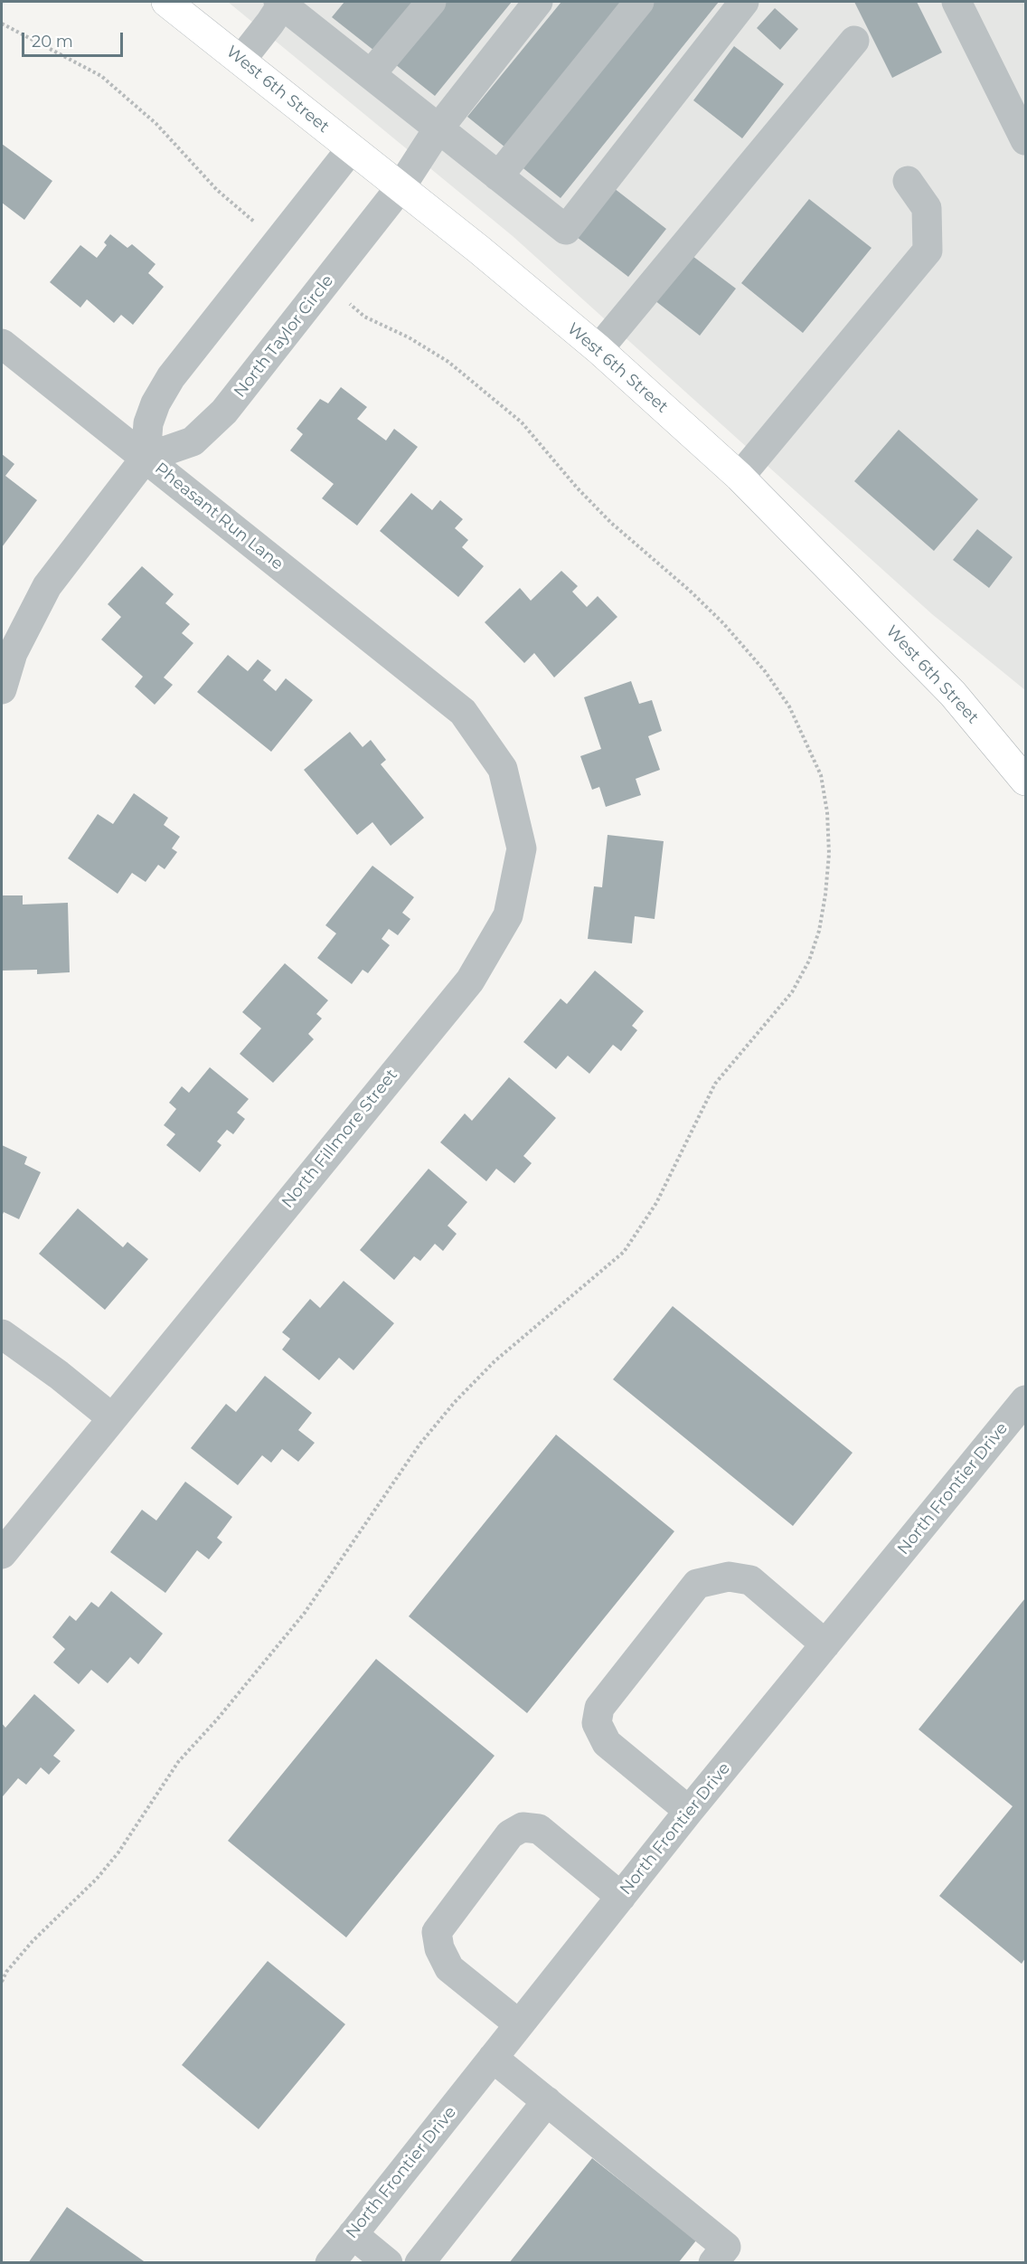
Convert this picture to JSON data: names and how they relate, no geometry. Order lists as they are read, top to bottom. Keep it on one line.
{"streets":{"main road":["West 6th Street"],"street":["North Taylor Circle","Pheasant Run Lane","North Fillmore Street","North Frontier Drive"]},"crossings":[["West 6th Street","North Taylor Circle"],["North Taylor Circle","Pheasant Run Lane"],["Pheasant Run Lane","North Fillmore Street"]],"scale_bar":"20 m"}
